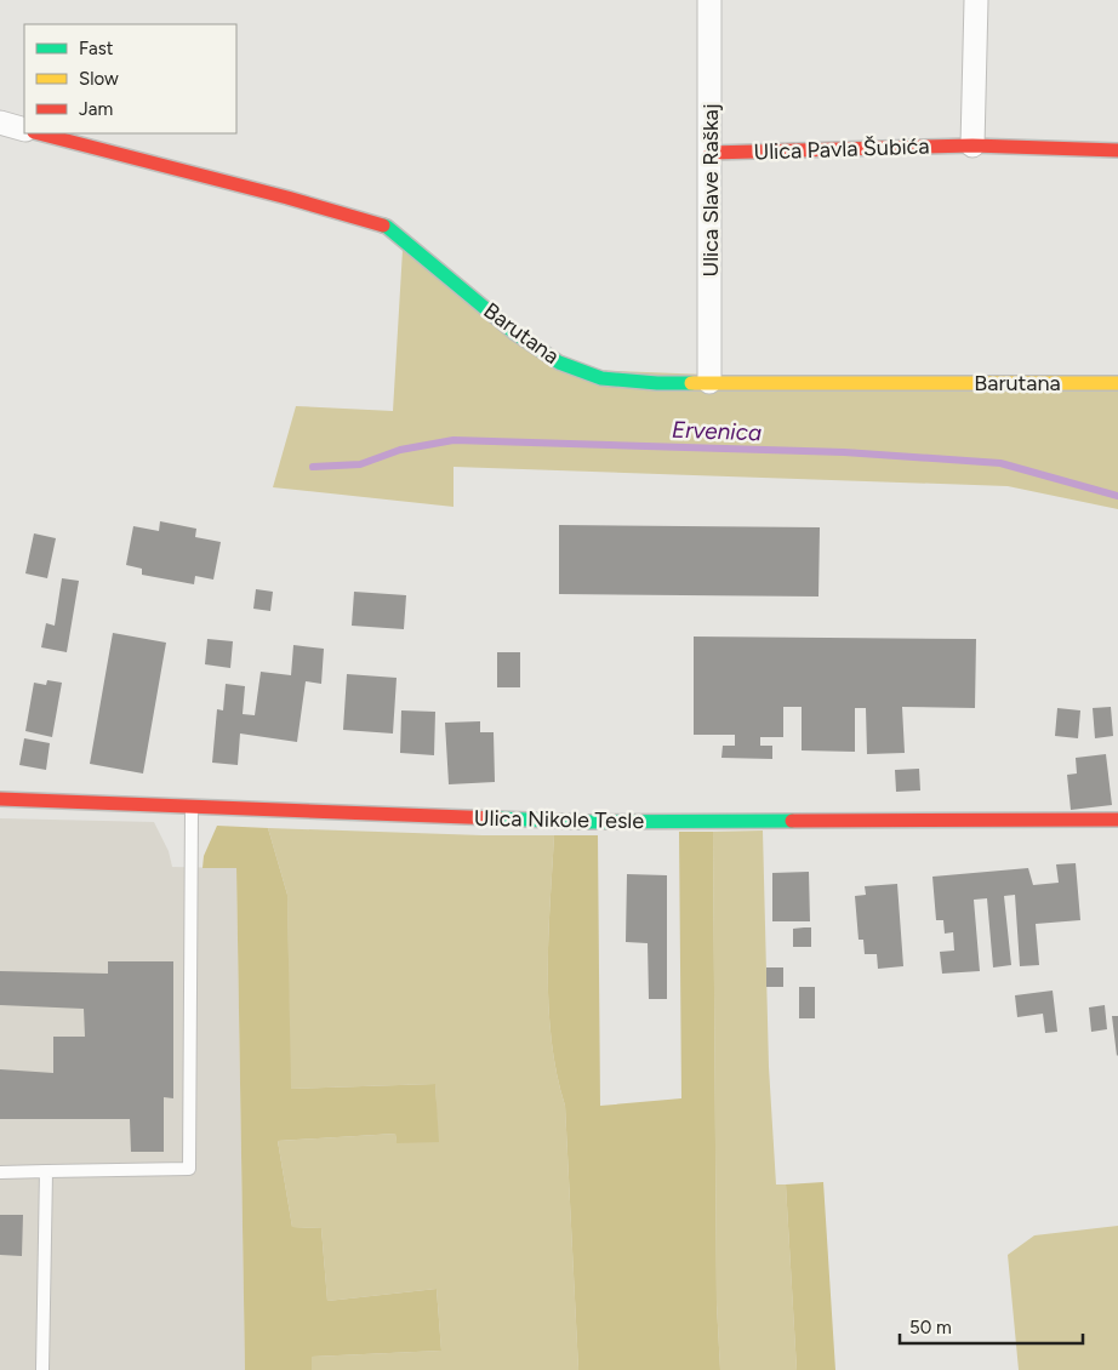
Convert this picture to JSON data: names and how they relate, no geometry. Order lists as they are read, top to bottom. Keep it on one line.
{"streets":{"street":["Ulica Pavla Šubića","Ulica Slave Raškaj","Barutana","Ulica Nikole Tesle"]},"crossings":[["Ulica Pavla Šubića","Ulica Slave Raškaj"],["Ulica Slave Raškaj","Barutana"]],"water":["Ervenica"],"legend":["Fast","Slow","Jam"],"scale_bar":"50 m"}
